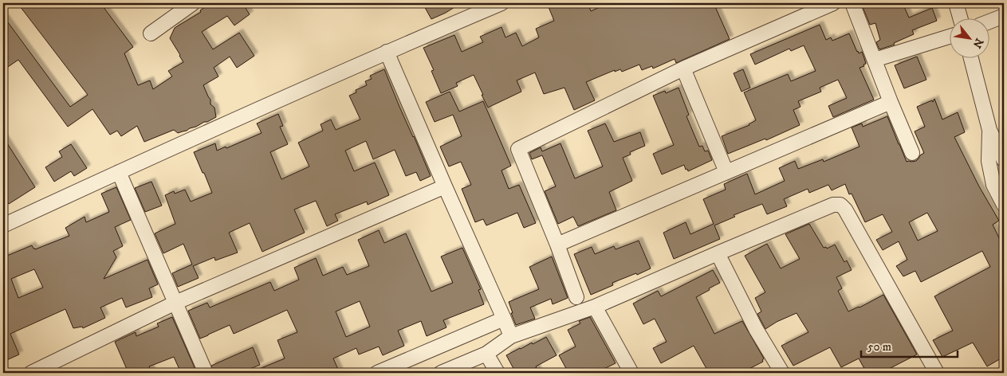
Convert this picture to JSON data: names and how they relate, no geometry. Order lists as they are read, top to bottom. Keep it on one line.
{"scale_bar":"50 m","north":"bottom right"}
